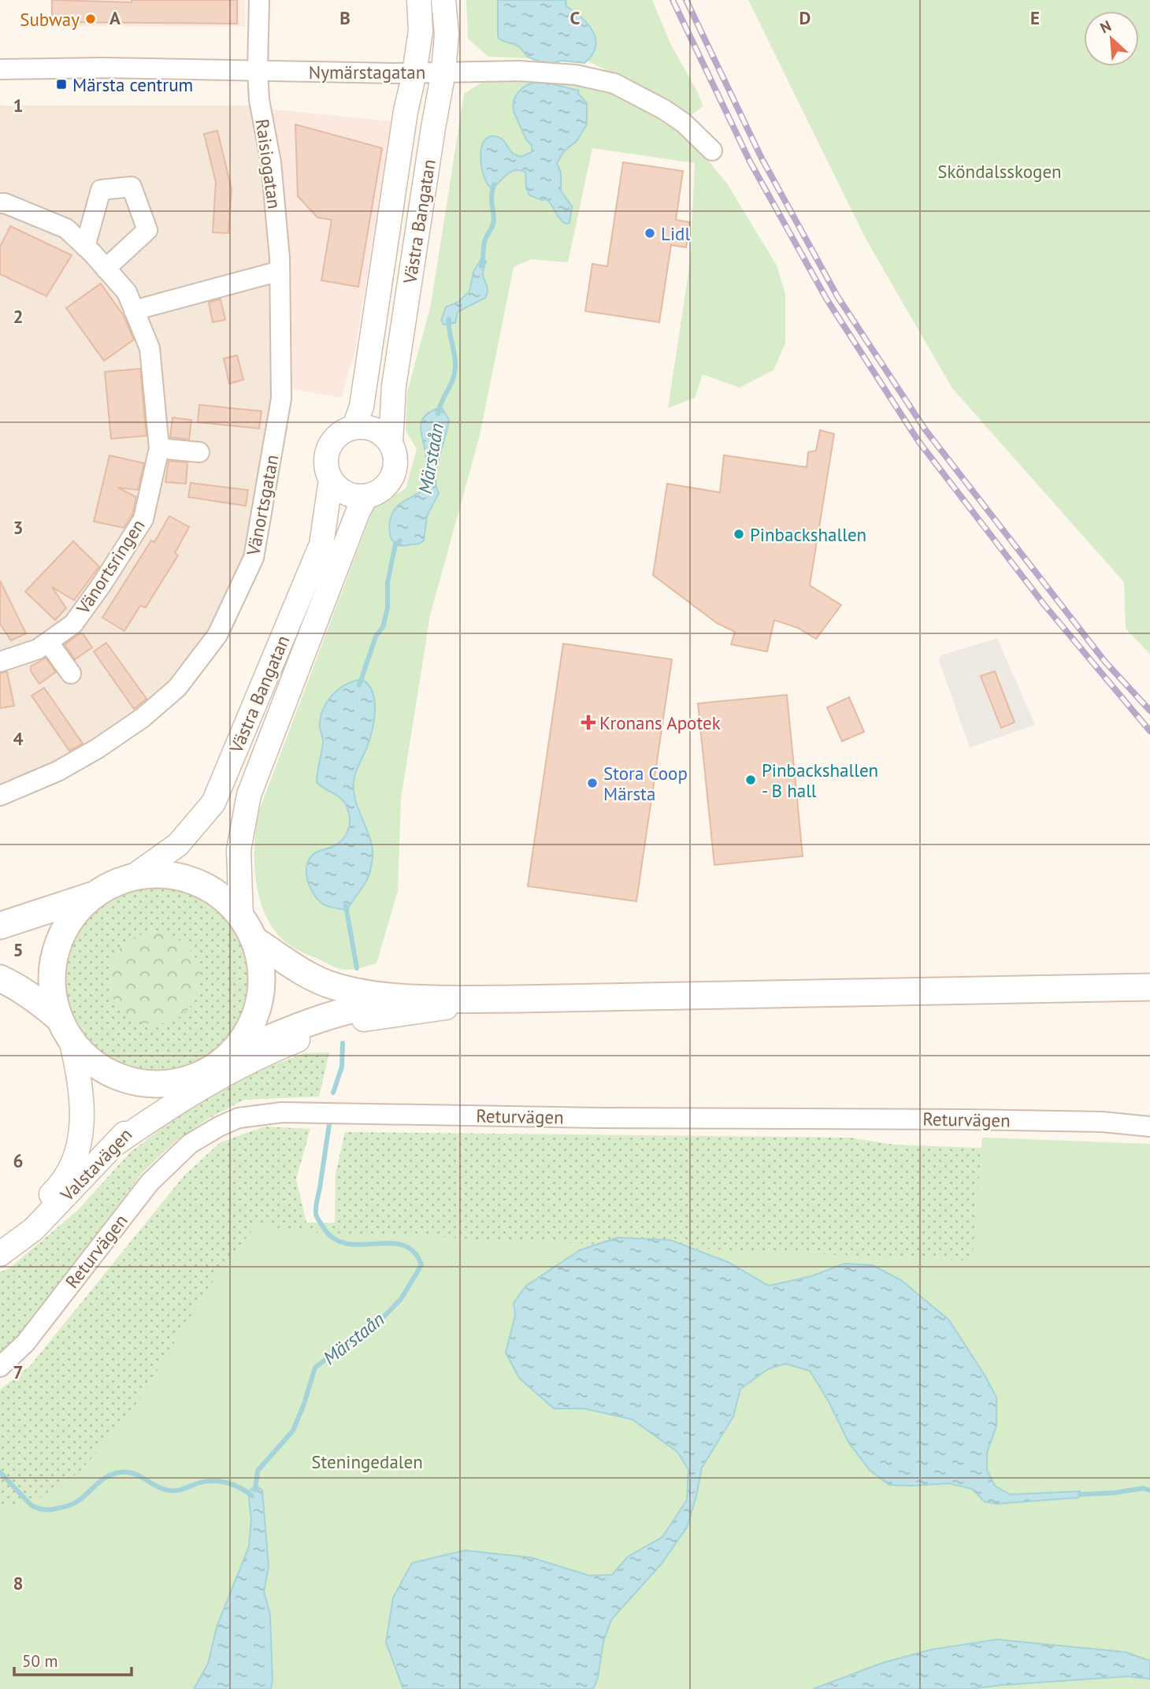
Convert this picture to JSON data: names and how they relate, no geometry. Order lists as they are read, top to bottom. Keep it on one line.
{"streets":{"street":["Nymärstagatan","Raisiogatan","Västra Bangatan","Vänortsgatan","Vänortsringen","Returvägen","Valstavägen"]},"crossings":[["Nymärstagatan","Raisiogatan"],["Nymärstagatan","Västra Bangatan"],["Raisiogatan","Vänortsgatan"]],"water":["Märstaån"],"parks":["Sköndalsskogen","Steningedalen"],"places":{"other":["Subway","Lidl","Pinbackshallen","Pinbackshallen - B hall","Stora Coop Märsta"],"transit":["Märsta centrum"],"health":["Kronans Apotek"]},"scale_bar":"50 m","north":"top left","grid":{"columns":["A","B","C","D","E"],"rows":["1","2","3","4","5","6","7","8"]}}
